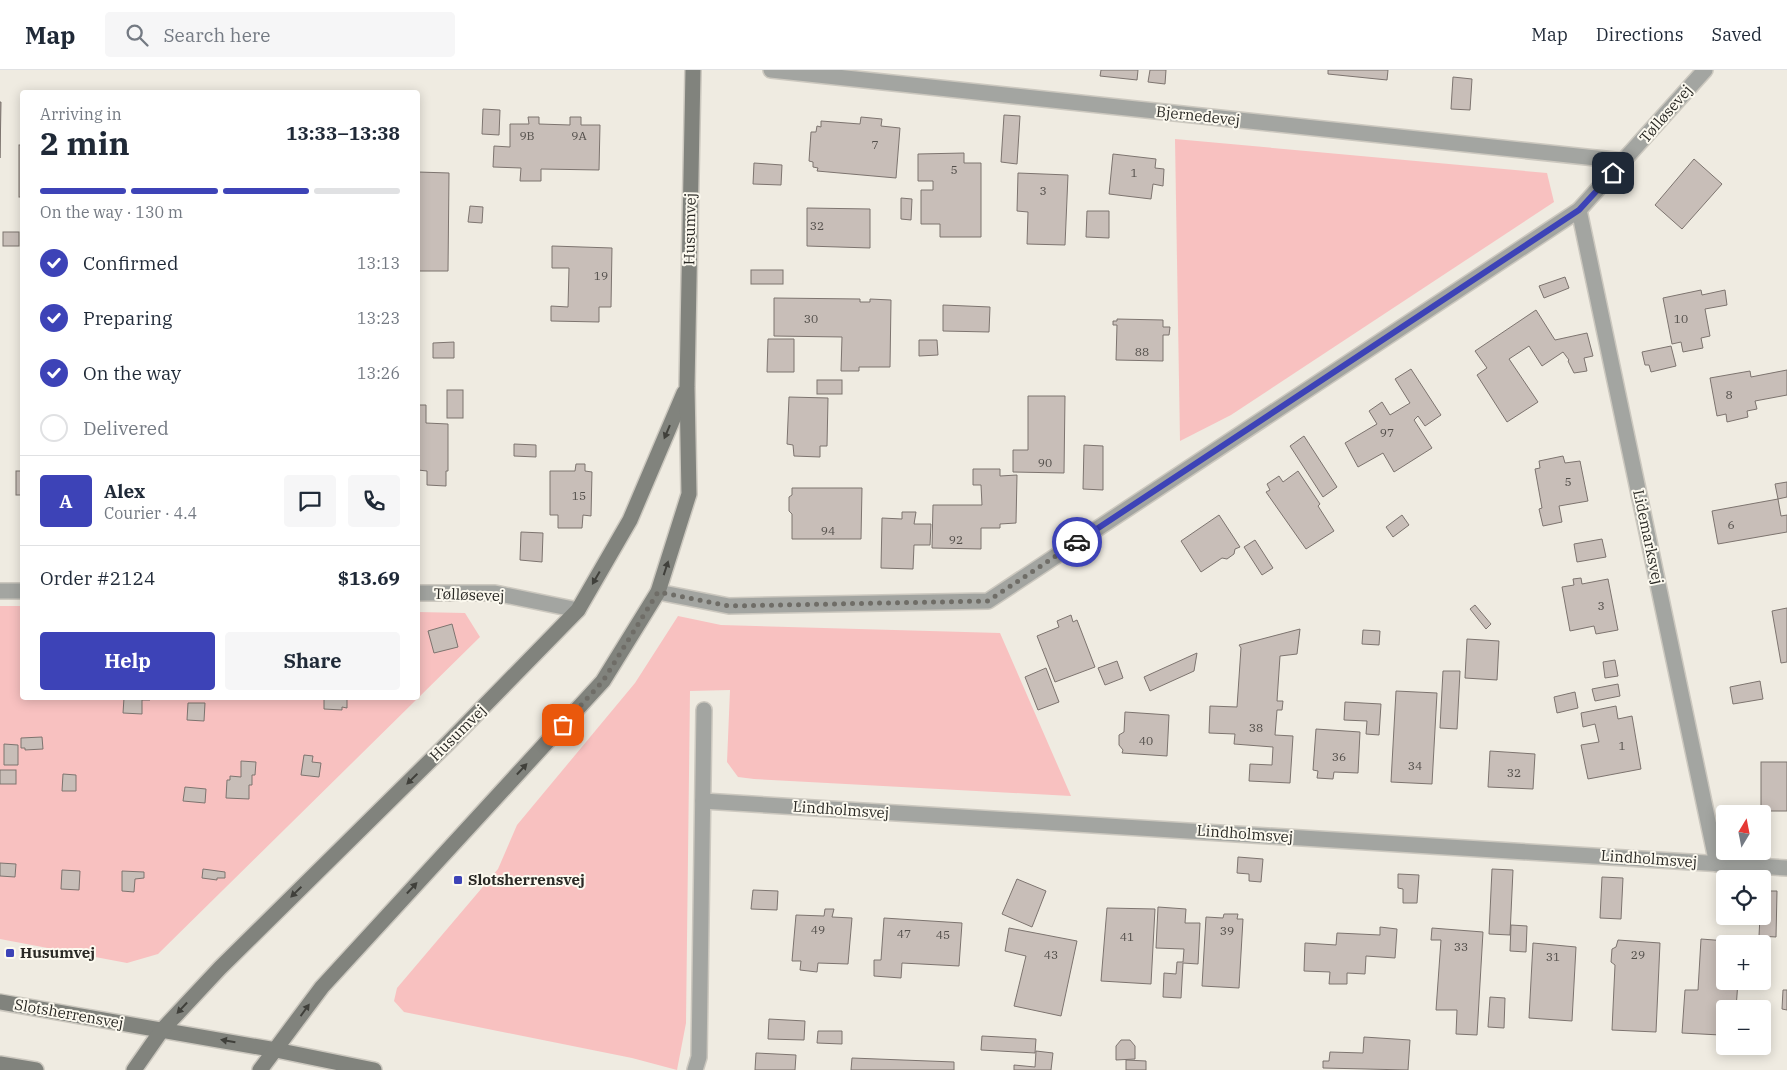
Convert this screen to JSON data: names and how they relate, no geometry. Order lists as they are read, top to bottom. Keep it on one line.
{"streets":{"street":["Tølløsevej","Bjernedevej","Husumvej","Lidemarksvej","Lindholmsvej","Slotsherrensvej"]},"crossings":[["Tølløsevej","Bjernedevej"],["Tølløsevej","Husumvej"],["Tølløsevej","Lidemarksvej"],["Husumvej","Slotsherrensvej"],["Lidemarksvej","Lindholmsvej"]],"places":{"transit":["Slotsherrensvej","Husumvej"]},"house_numbers":["9B","9A","7","5","1","3","32","19","30","10","88","8","97","90","5","15","6","94","92","3","38","40","1","36","34","32","49","39","47","45","41","33","43","29","31"],"north":"top","page":{"header":"Map","search":"Search here","nav":["Map","Directions","Saved"],"heading":["2 min","Arriving in","13:33–13:38"],"panel":["Alex","Courier · 4.4","Order #2124","$13.69"],"bar":"On the way · 130 m","list":[["Confirmed","13:13"],["Preparing","13:23"],["On the way","13:26"],"Delivered"],"round":"A","buttons":["Help","Share"],"map_buttons":["+","−"]}}
